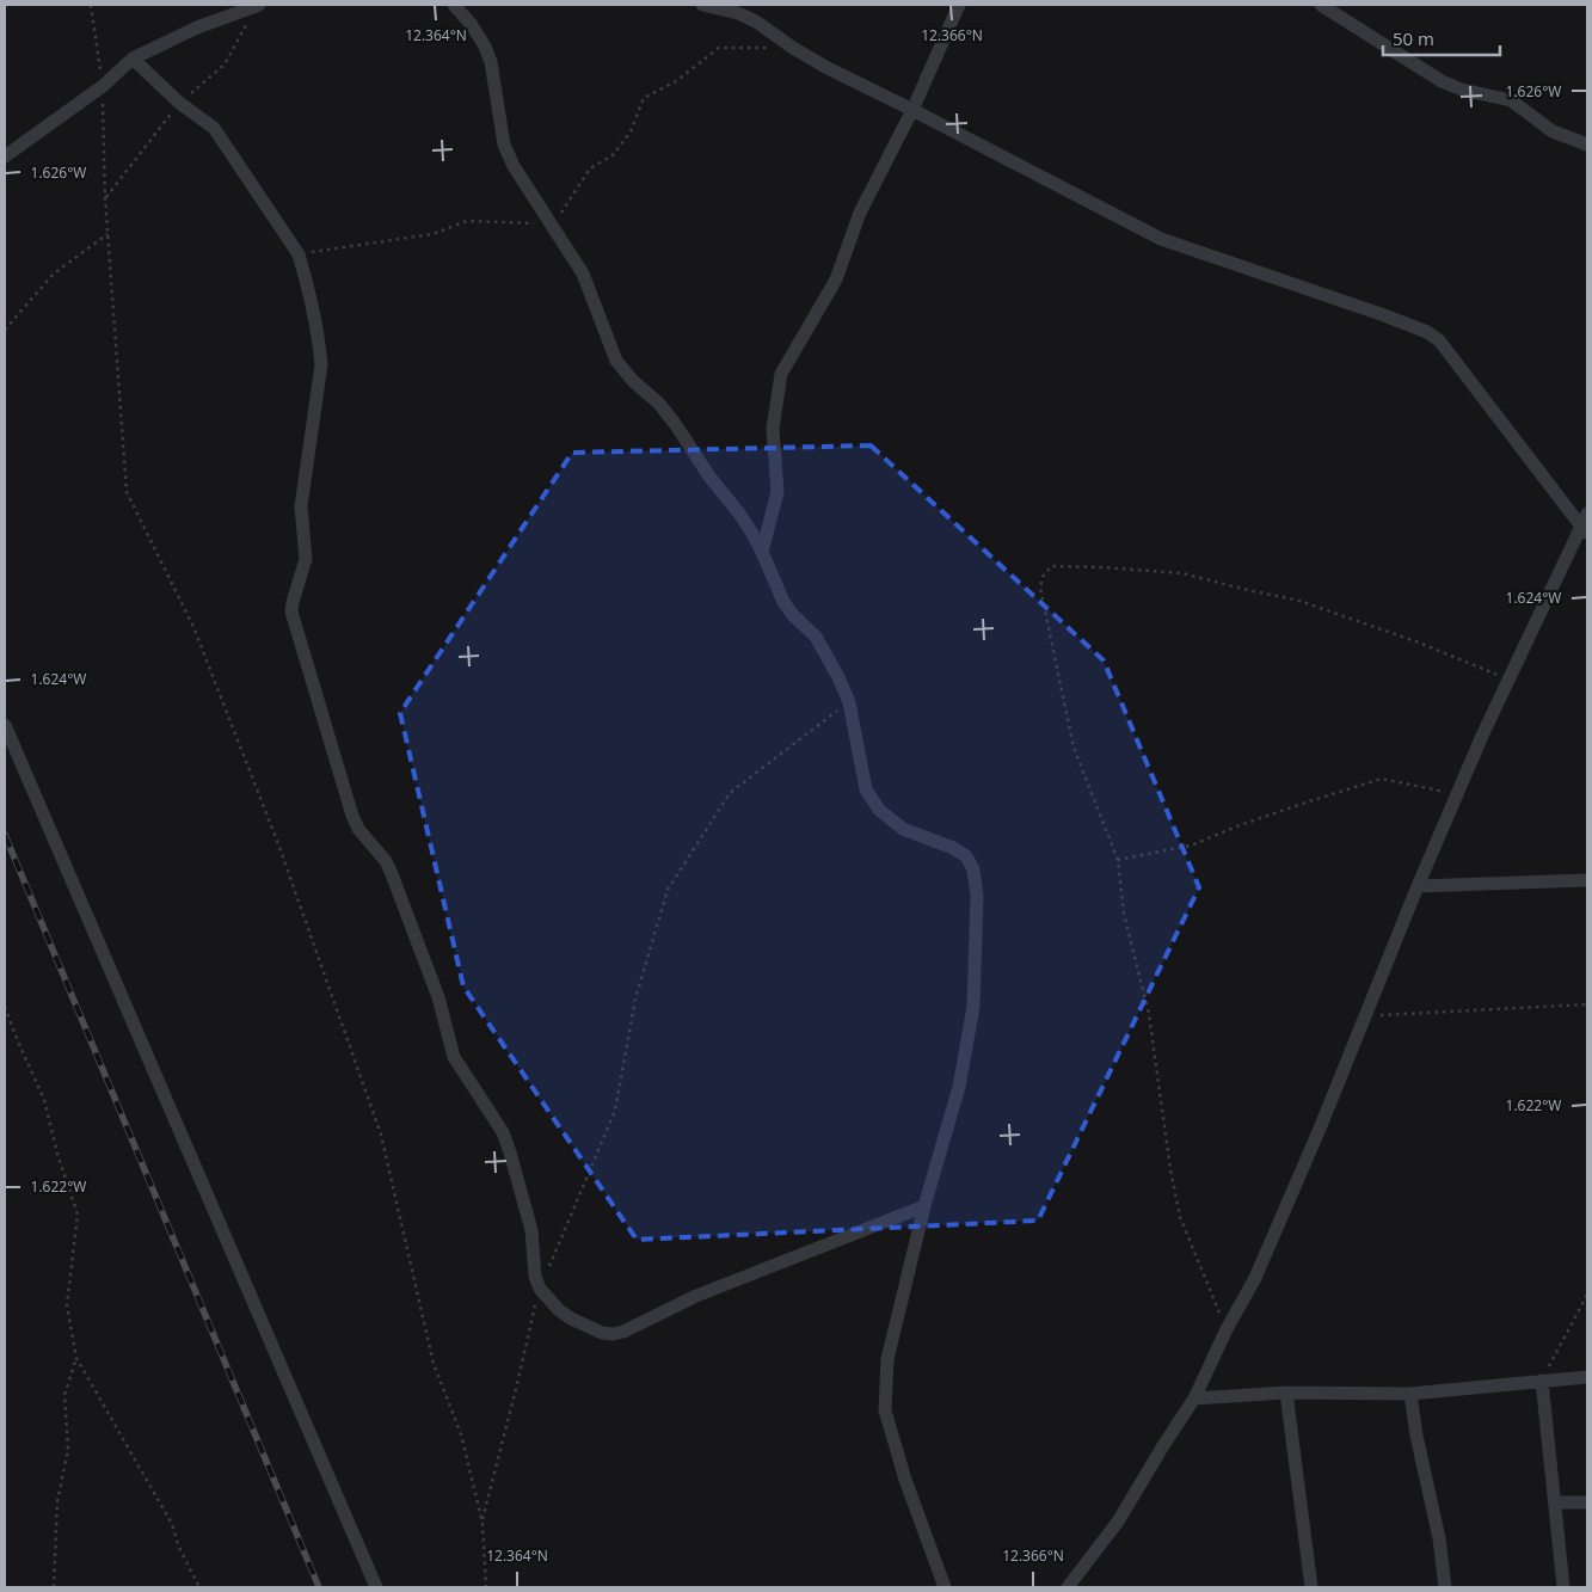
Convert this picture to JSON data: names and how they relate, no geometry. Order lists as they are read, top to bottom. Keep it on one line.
{"scale_bar":"50 m","coordinates":["12.364°N","12.366°N","1.626°W","1.624°W","1.622°W"]}
